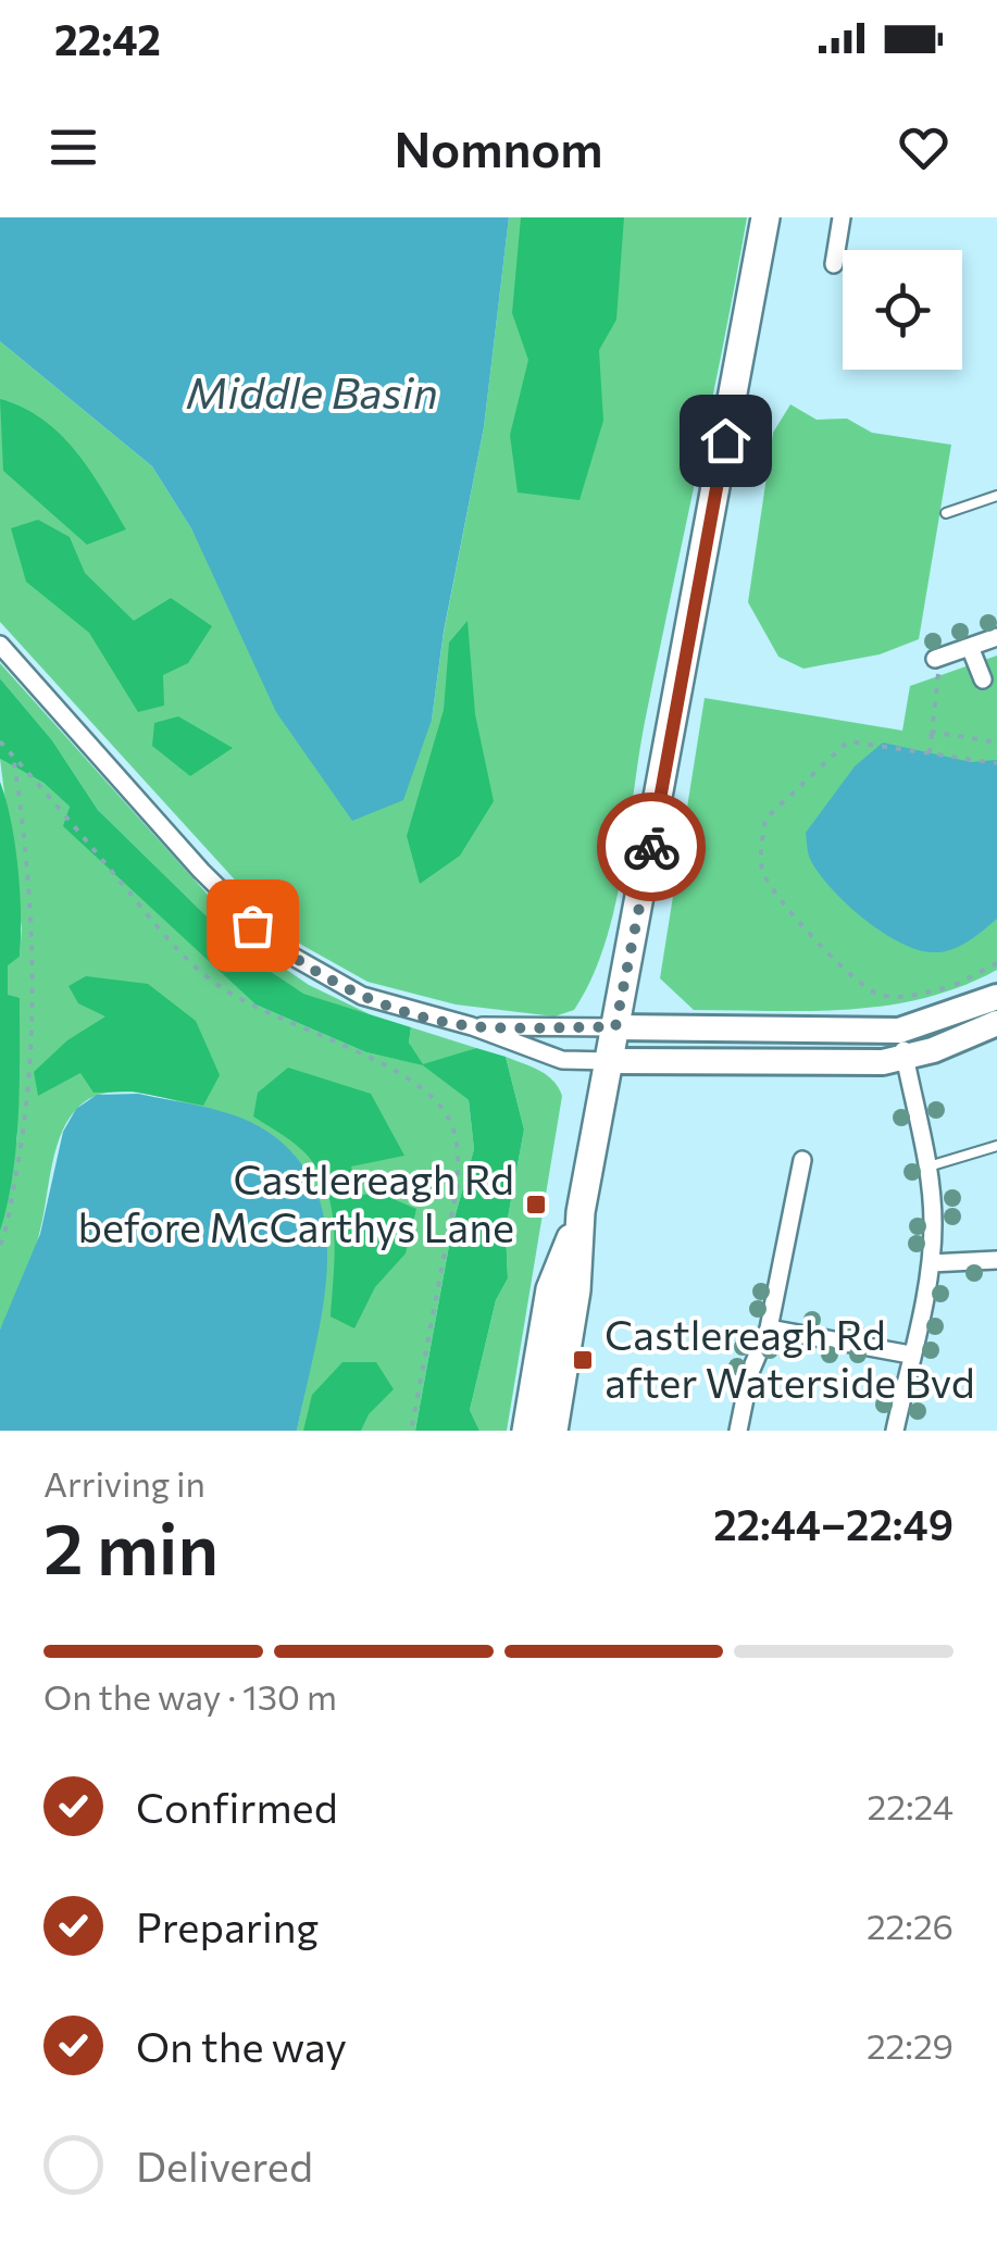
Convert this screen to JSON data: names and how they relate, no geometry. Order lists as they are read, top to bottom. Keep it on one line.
{"water":["Middle Basin"],"places":{"transit":["Castlereagh Rd before McCarthys Lane","Castlereagh Rd after Waterside Bvd"]},"page":{"status":"22:42","header":"Nomnom","heading":["2 min","Arriving in","22:44–22:49"],"bar":"On the way · 130 m","list":[["Confirmed","22:24"],["Preparing","22:26"],["On the way","22:29"],"Delivered"]}}
